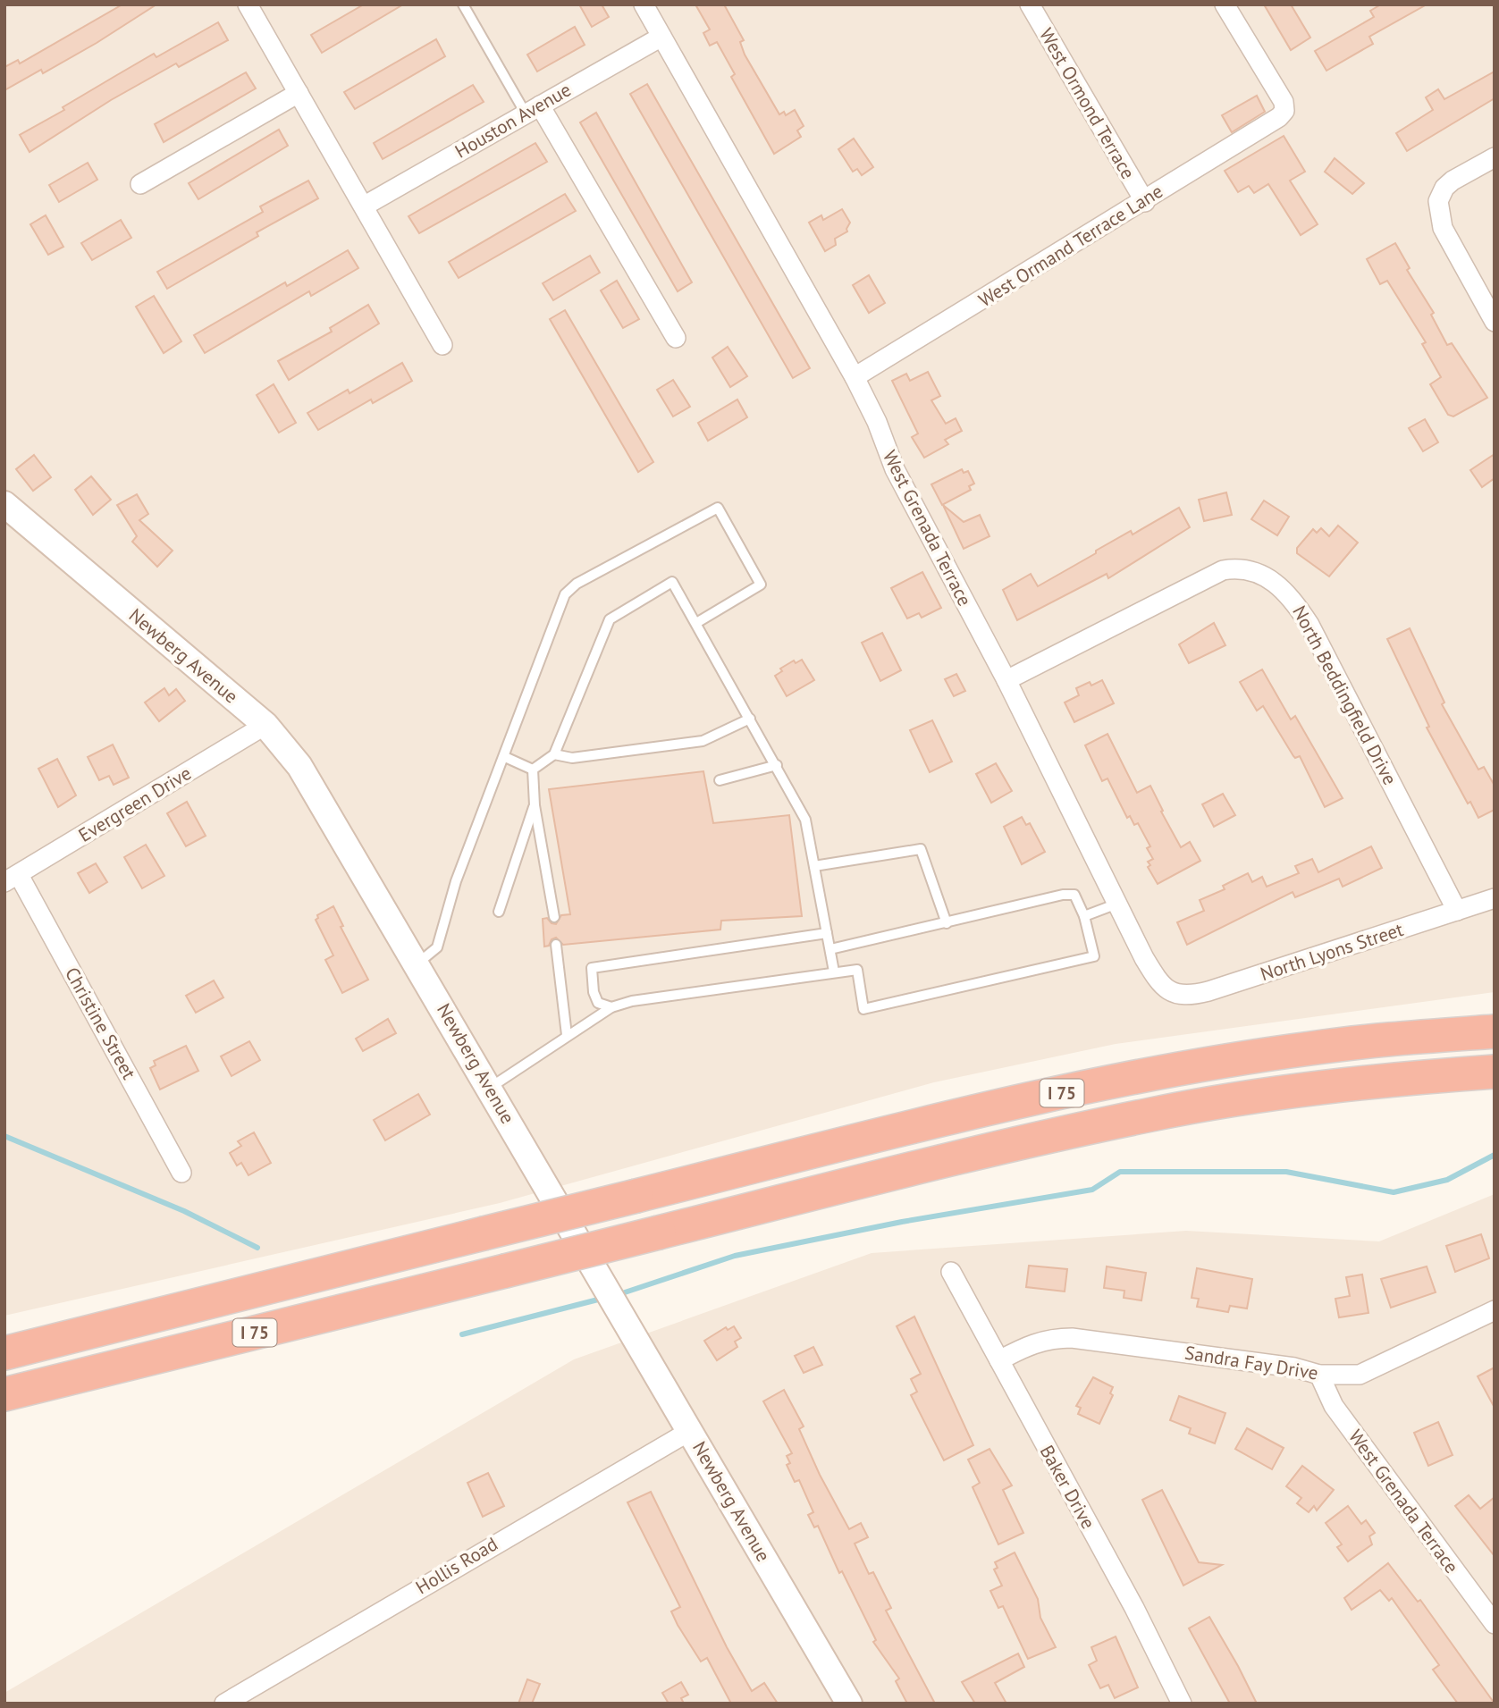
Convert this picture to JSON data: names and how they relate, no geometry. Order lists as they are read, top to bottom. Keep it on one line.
{"streets":{"highway":["I 75"],"street":["West Ormond Terrace","Houston Avenue","West Ormand Terrace Lane","West Grenada Terrace","Newberg Avenue","North Beddingfield Drive","Evergreen Drive","North Lyons Street","Christine Street","Sandra Fay Drive","Baker Drive","Hollis Road"]},"crossings":[["West Ormond Terrace","West Ormand Terrace Lane"],["Houston Avenue","West Grenada Terrace"],["West Ormand Terrace Lane","West Grenada Terrace"],["West Grenada Terrace","North Beddingfield Drive"],["West Grenada Terrace","North Lyons Street"],["West Grenada Terrace","Sandra Fay Drive"],["Newberg Avenue","Evergreen Drive"],["Newberg Avenue","Hollis Road"],["North Beddingfield Drive","North Lyons Street"],["Evergreen Drive","Christine Street"],["Sandra Fay Drive","Baker Drive"]]}
